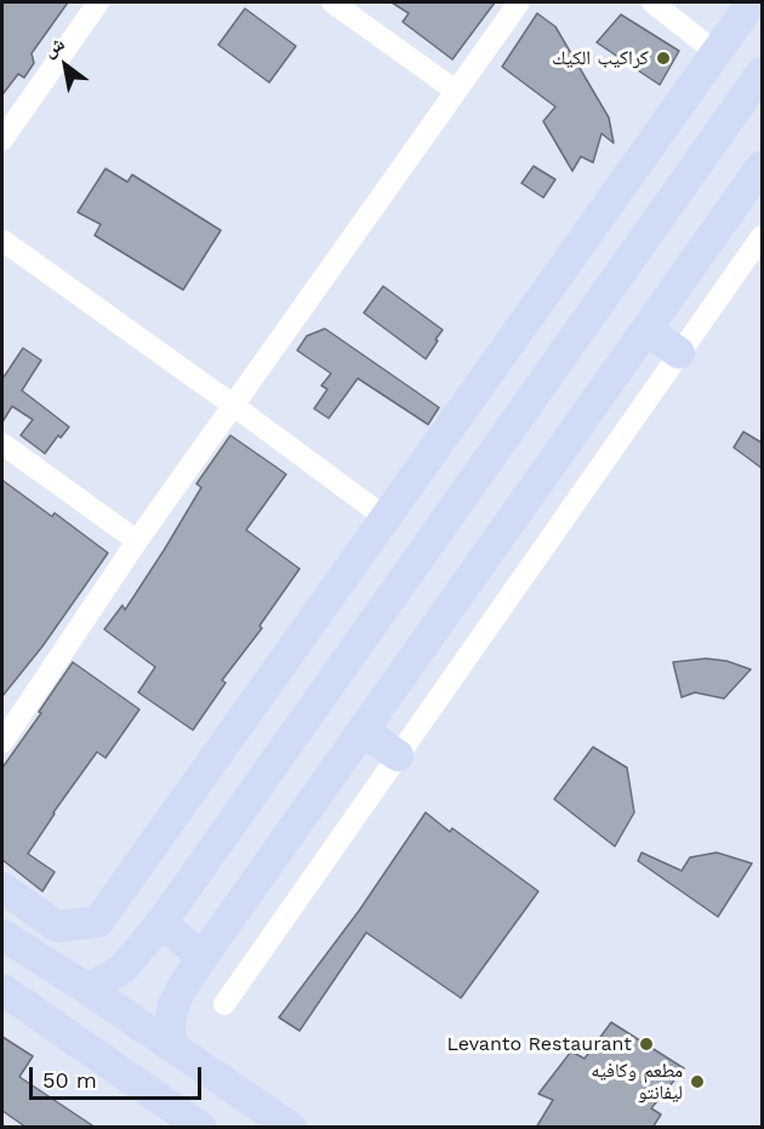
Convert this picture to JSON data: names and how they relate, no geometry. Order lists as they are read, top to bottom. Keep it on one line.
{"places":["كراكيب الكيك","Levanto Restaurant","مطعم وكافيه ليفانتو"],"scale_bar":"50 m","north":"top left"}
